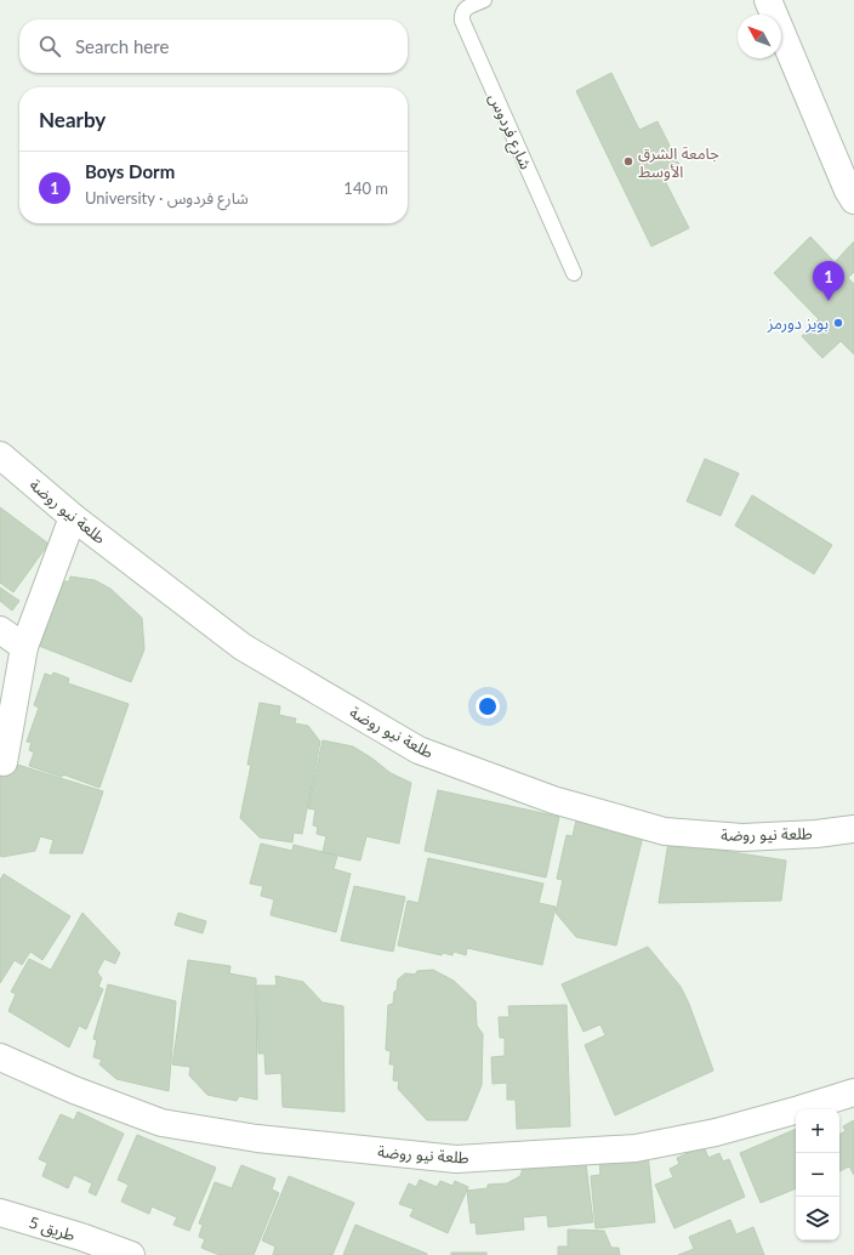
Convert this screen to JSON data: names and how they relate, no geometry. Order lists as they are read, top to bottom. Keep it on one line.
{"streets":{"street":["طلعة نيو روضة","طريق 5"],"lane":["شارع فردوس"]},"places":["جامعة الشرق الأوسط","بويز دورمز"],"north":"top left","page":{"search":"Search here","heading":"Nearby","list":[{"mark":"1","name":"Boys Dorm","note":"University · شارع فردوس","value":"140 m"}],"pins":"1","map_buttons":["+","−"]}}
